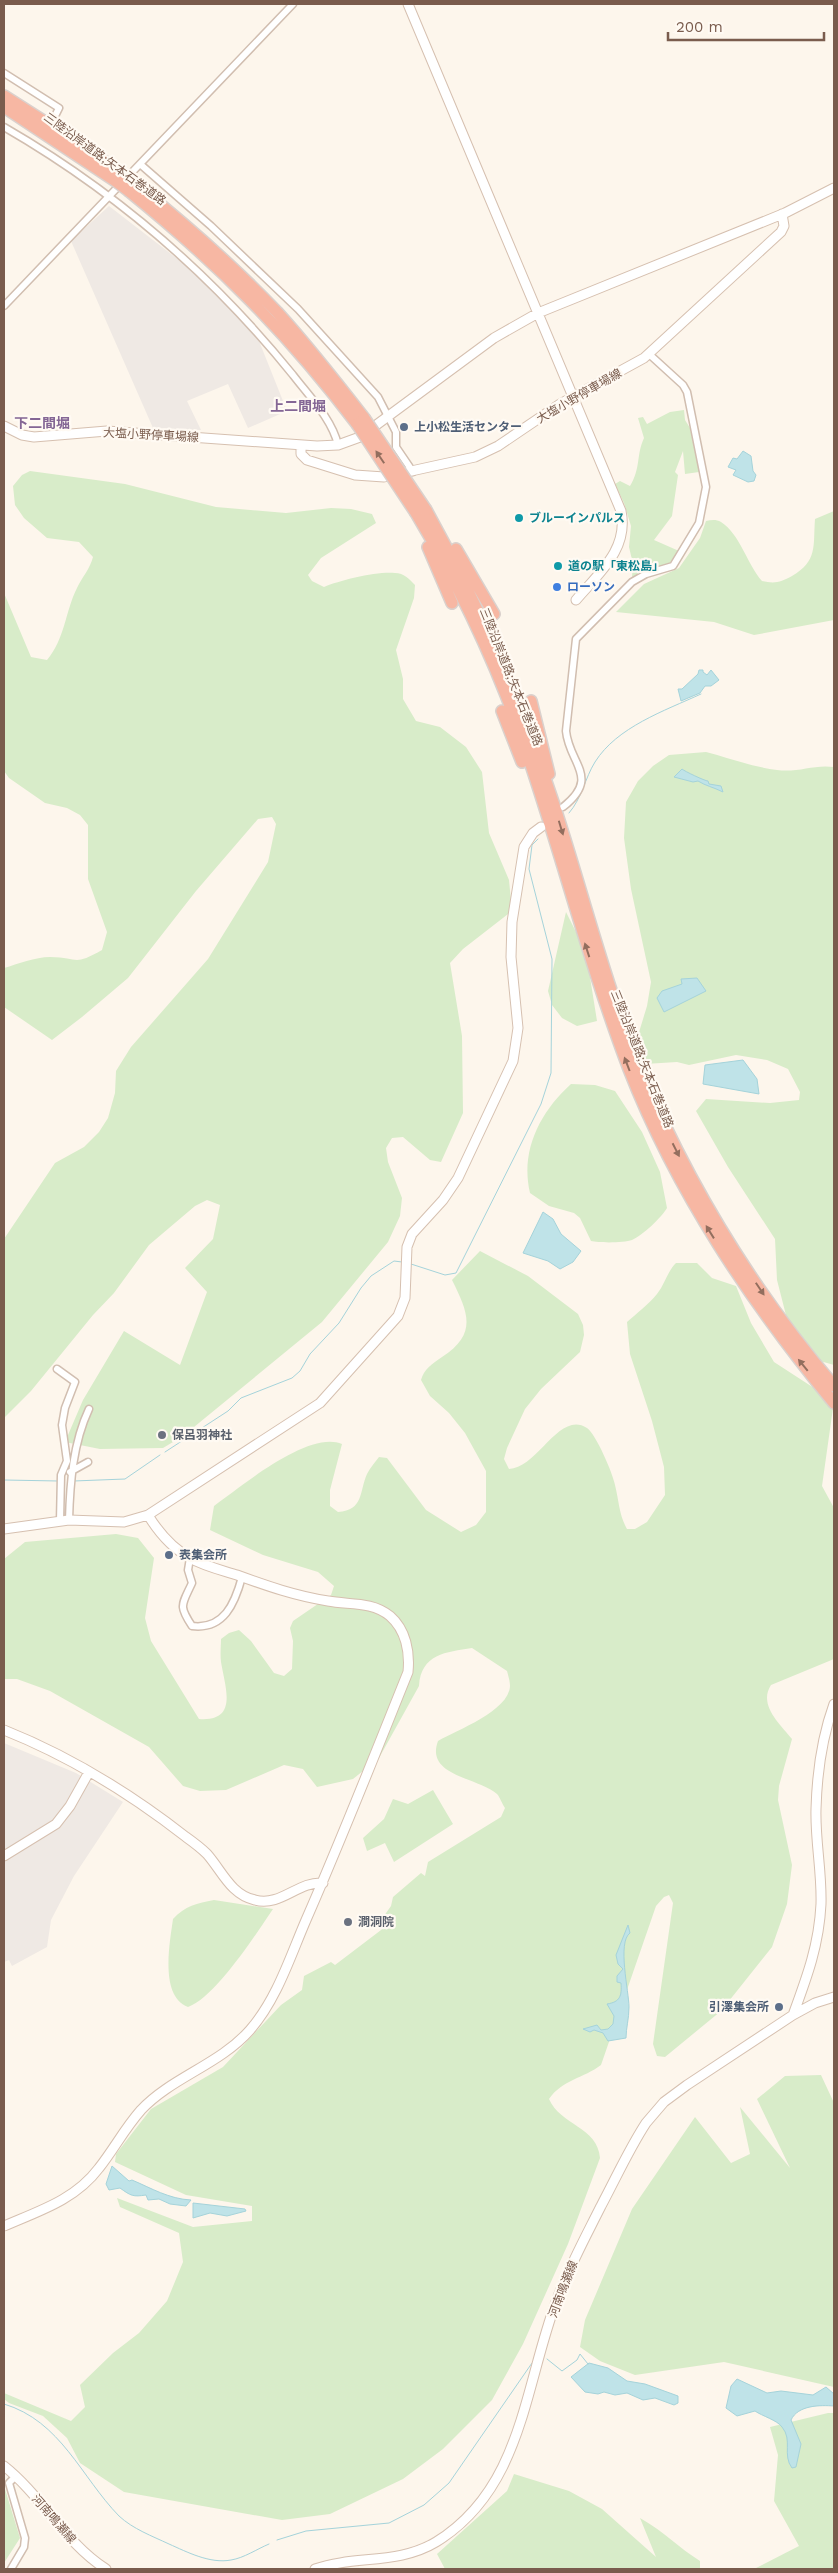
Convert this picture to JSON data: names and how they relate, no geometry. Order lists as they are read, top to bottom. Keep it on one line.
{"streets":{"highway":["三陸沿岸道路;矢本石巻道路"],"street":["大塩小野停車場線","河南鳴瀬線"]},"districts":["上二間堀","下二間堀"],"places":["上小松生活センター","ブルーインパルス","道の駅「東松島」","ローソン","保呂羽神社","表集会所","澗洞院","引澤集会所"],"scale_bar":"200 m"}
